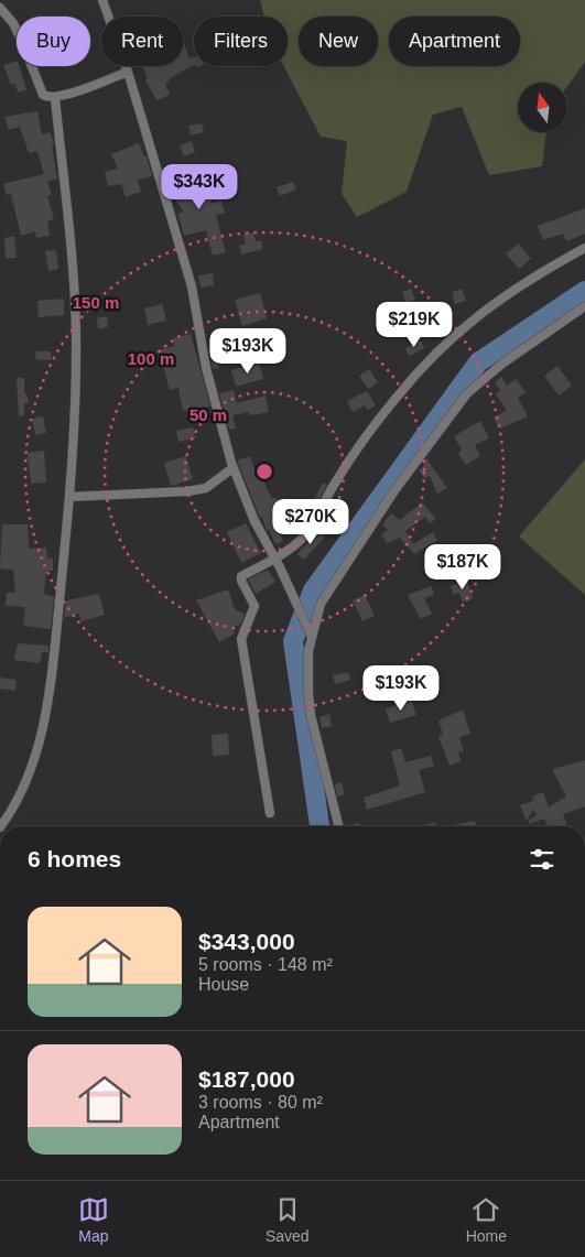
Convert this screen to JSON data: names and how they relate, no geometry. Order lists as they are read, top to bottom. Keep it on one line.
{"north":"top","page":{"chip":["Buy","Rent","Filters","New","Apartment"],"price":["$343K","$219K","$193K","$270K","$187K","$193K"],"heading":"6 homes","list":[{"name":"$343,000","note":"5 rooms · 148 m² · House"},{"name":"$187,000","note":"3 rooms · 80 m² · Apartment"}],"tabs":["Map","Saved","Home"]},"rings":["150 m","100 m","50 m"]}
